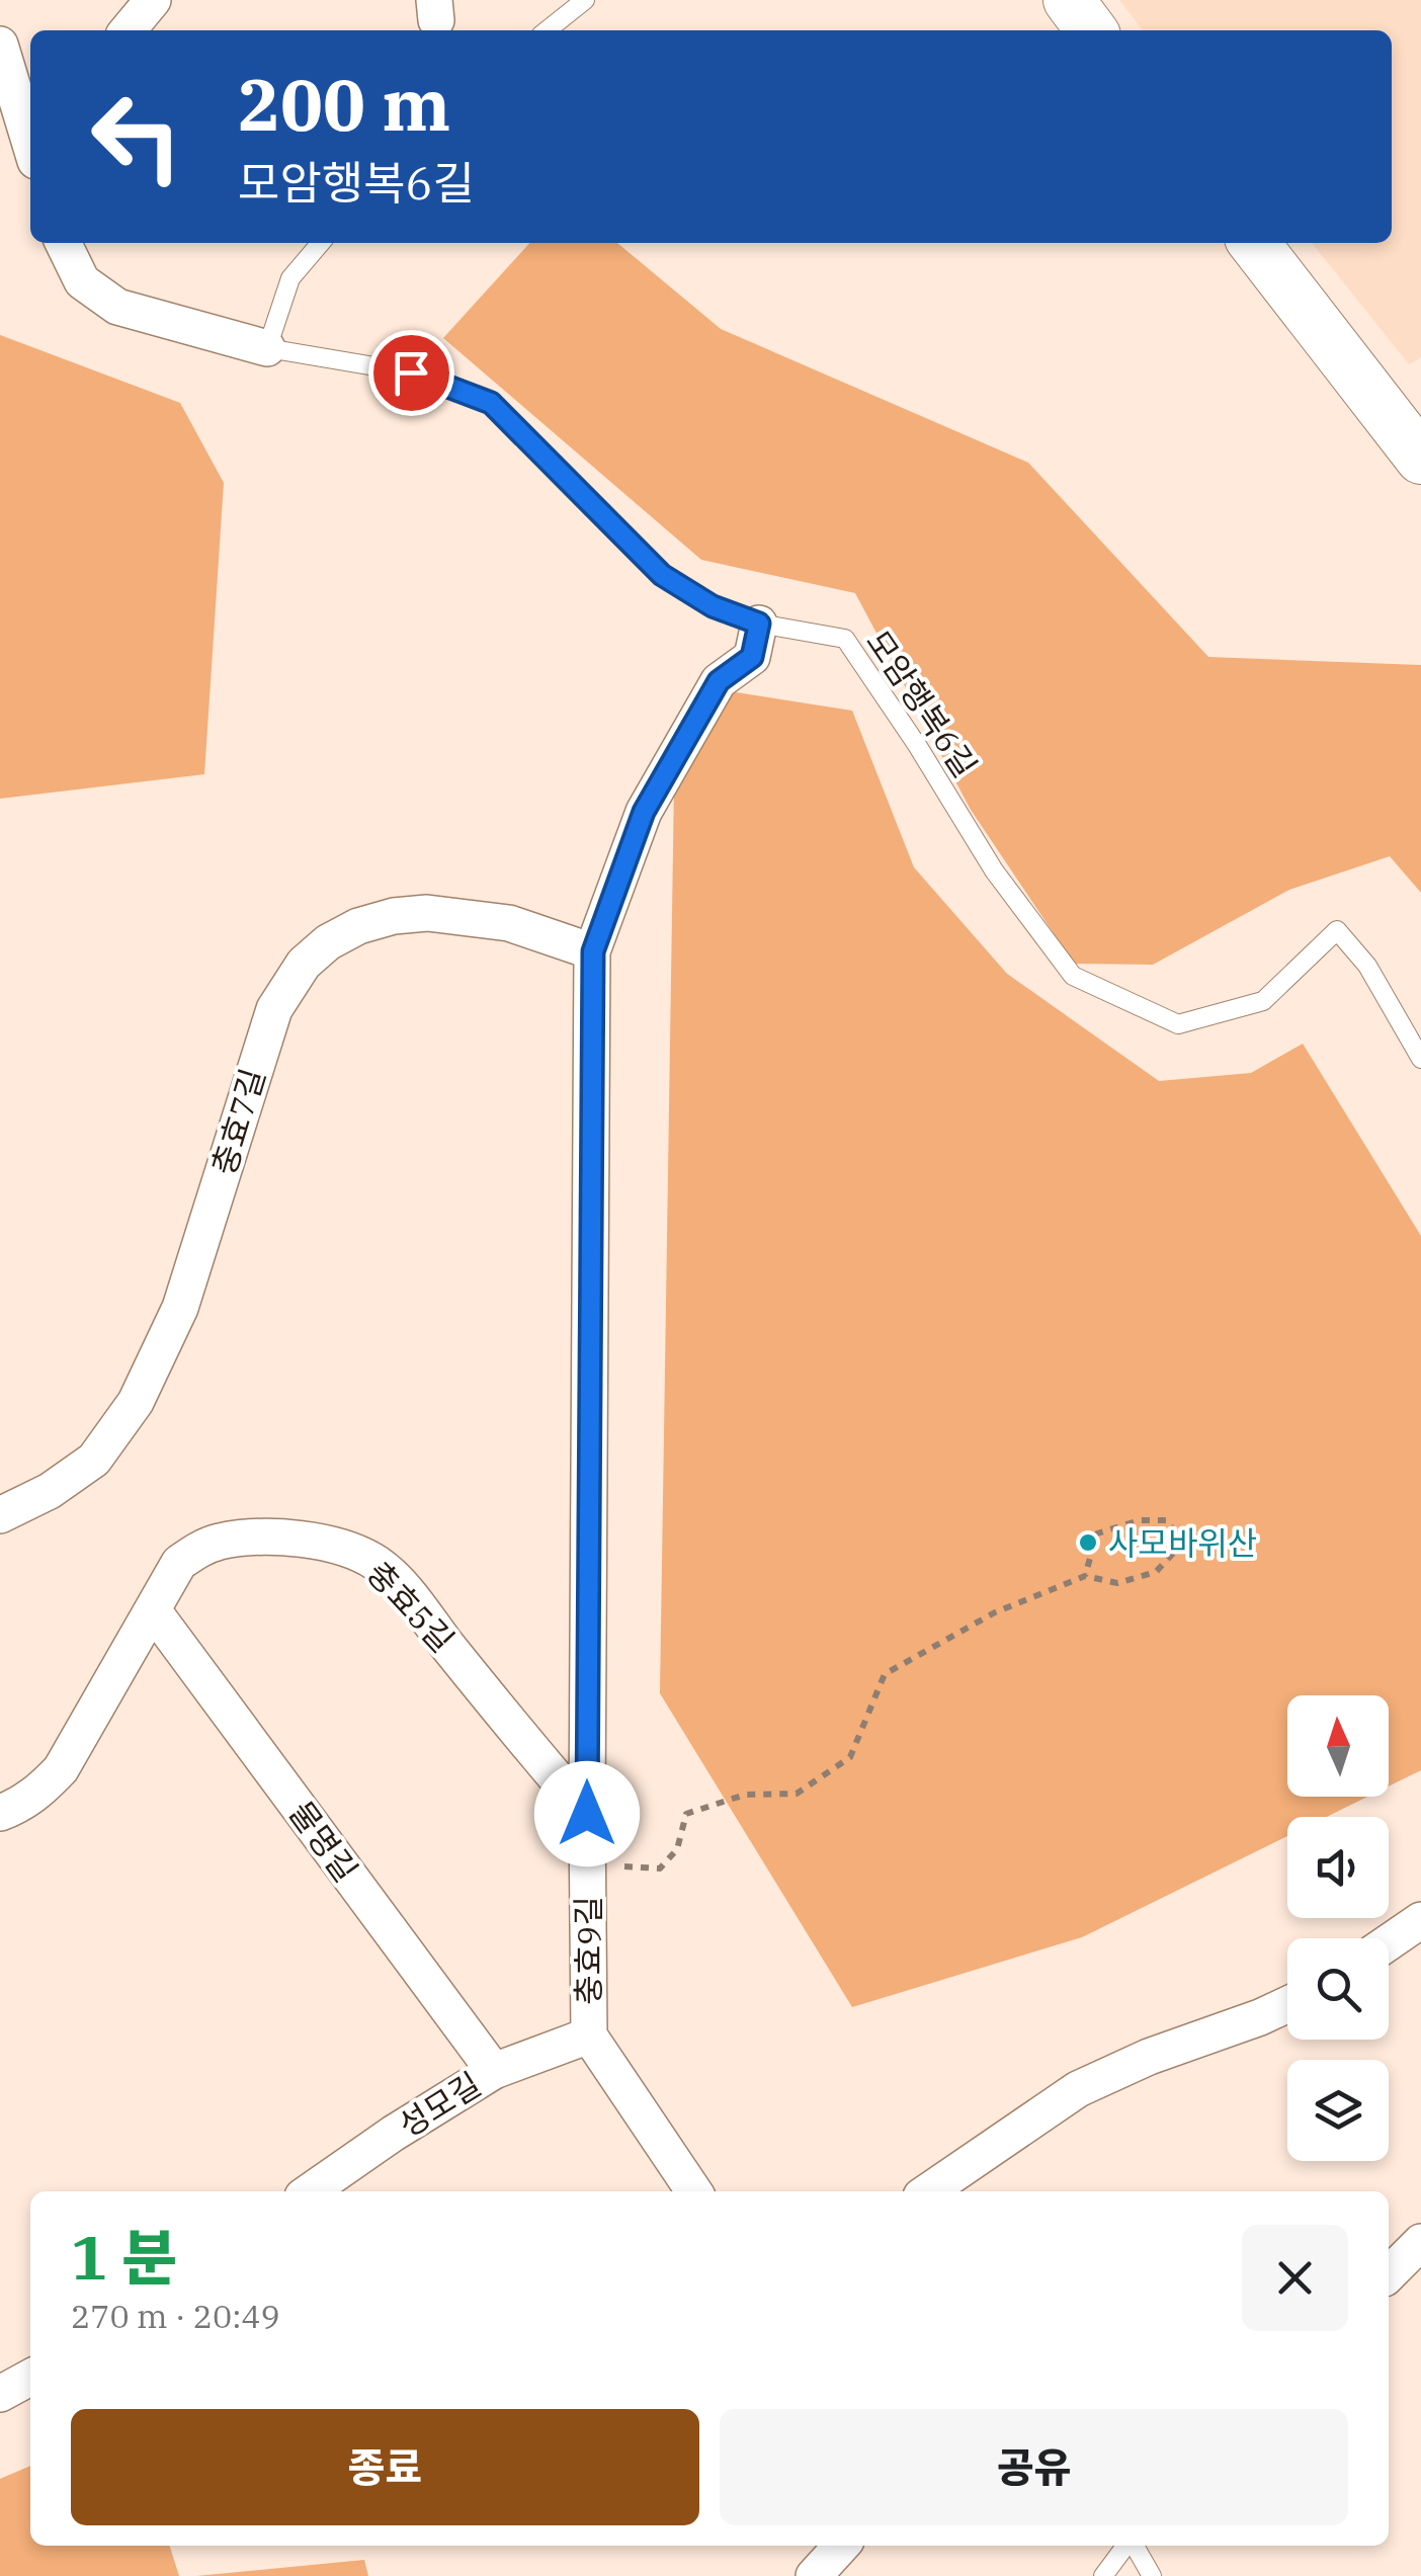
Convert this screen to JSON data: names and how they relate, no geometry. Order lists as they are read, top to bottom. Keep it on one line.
{"streets":{"street":["충효7길","충효5길","물명길","충효9길","성모길"],"lane":["모암행복6길"]},"crossings":[["모암행복6길","충효9길"],["충효7길","충효9길"],["충효5길","물명길"],["충효5길","충효9길"],["물명길","성모길"],["충효9길","성모길"]],"places":["사모바위산"],"north":"top","page":{"turn":["200 m","모암행복6길"],"heading":["1 분","270 m · 20:49"],"buttons":["종료","공유"]}}
